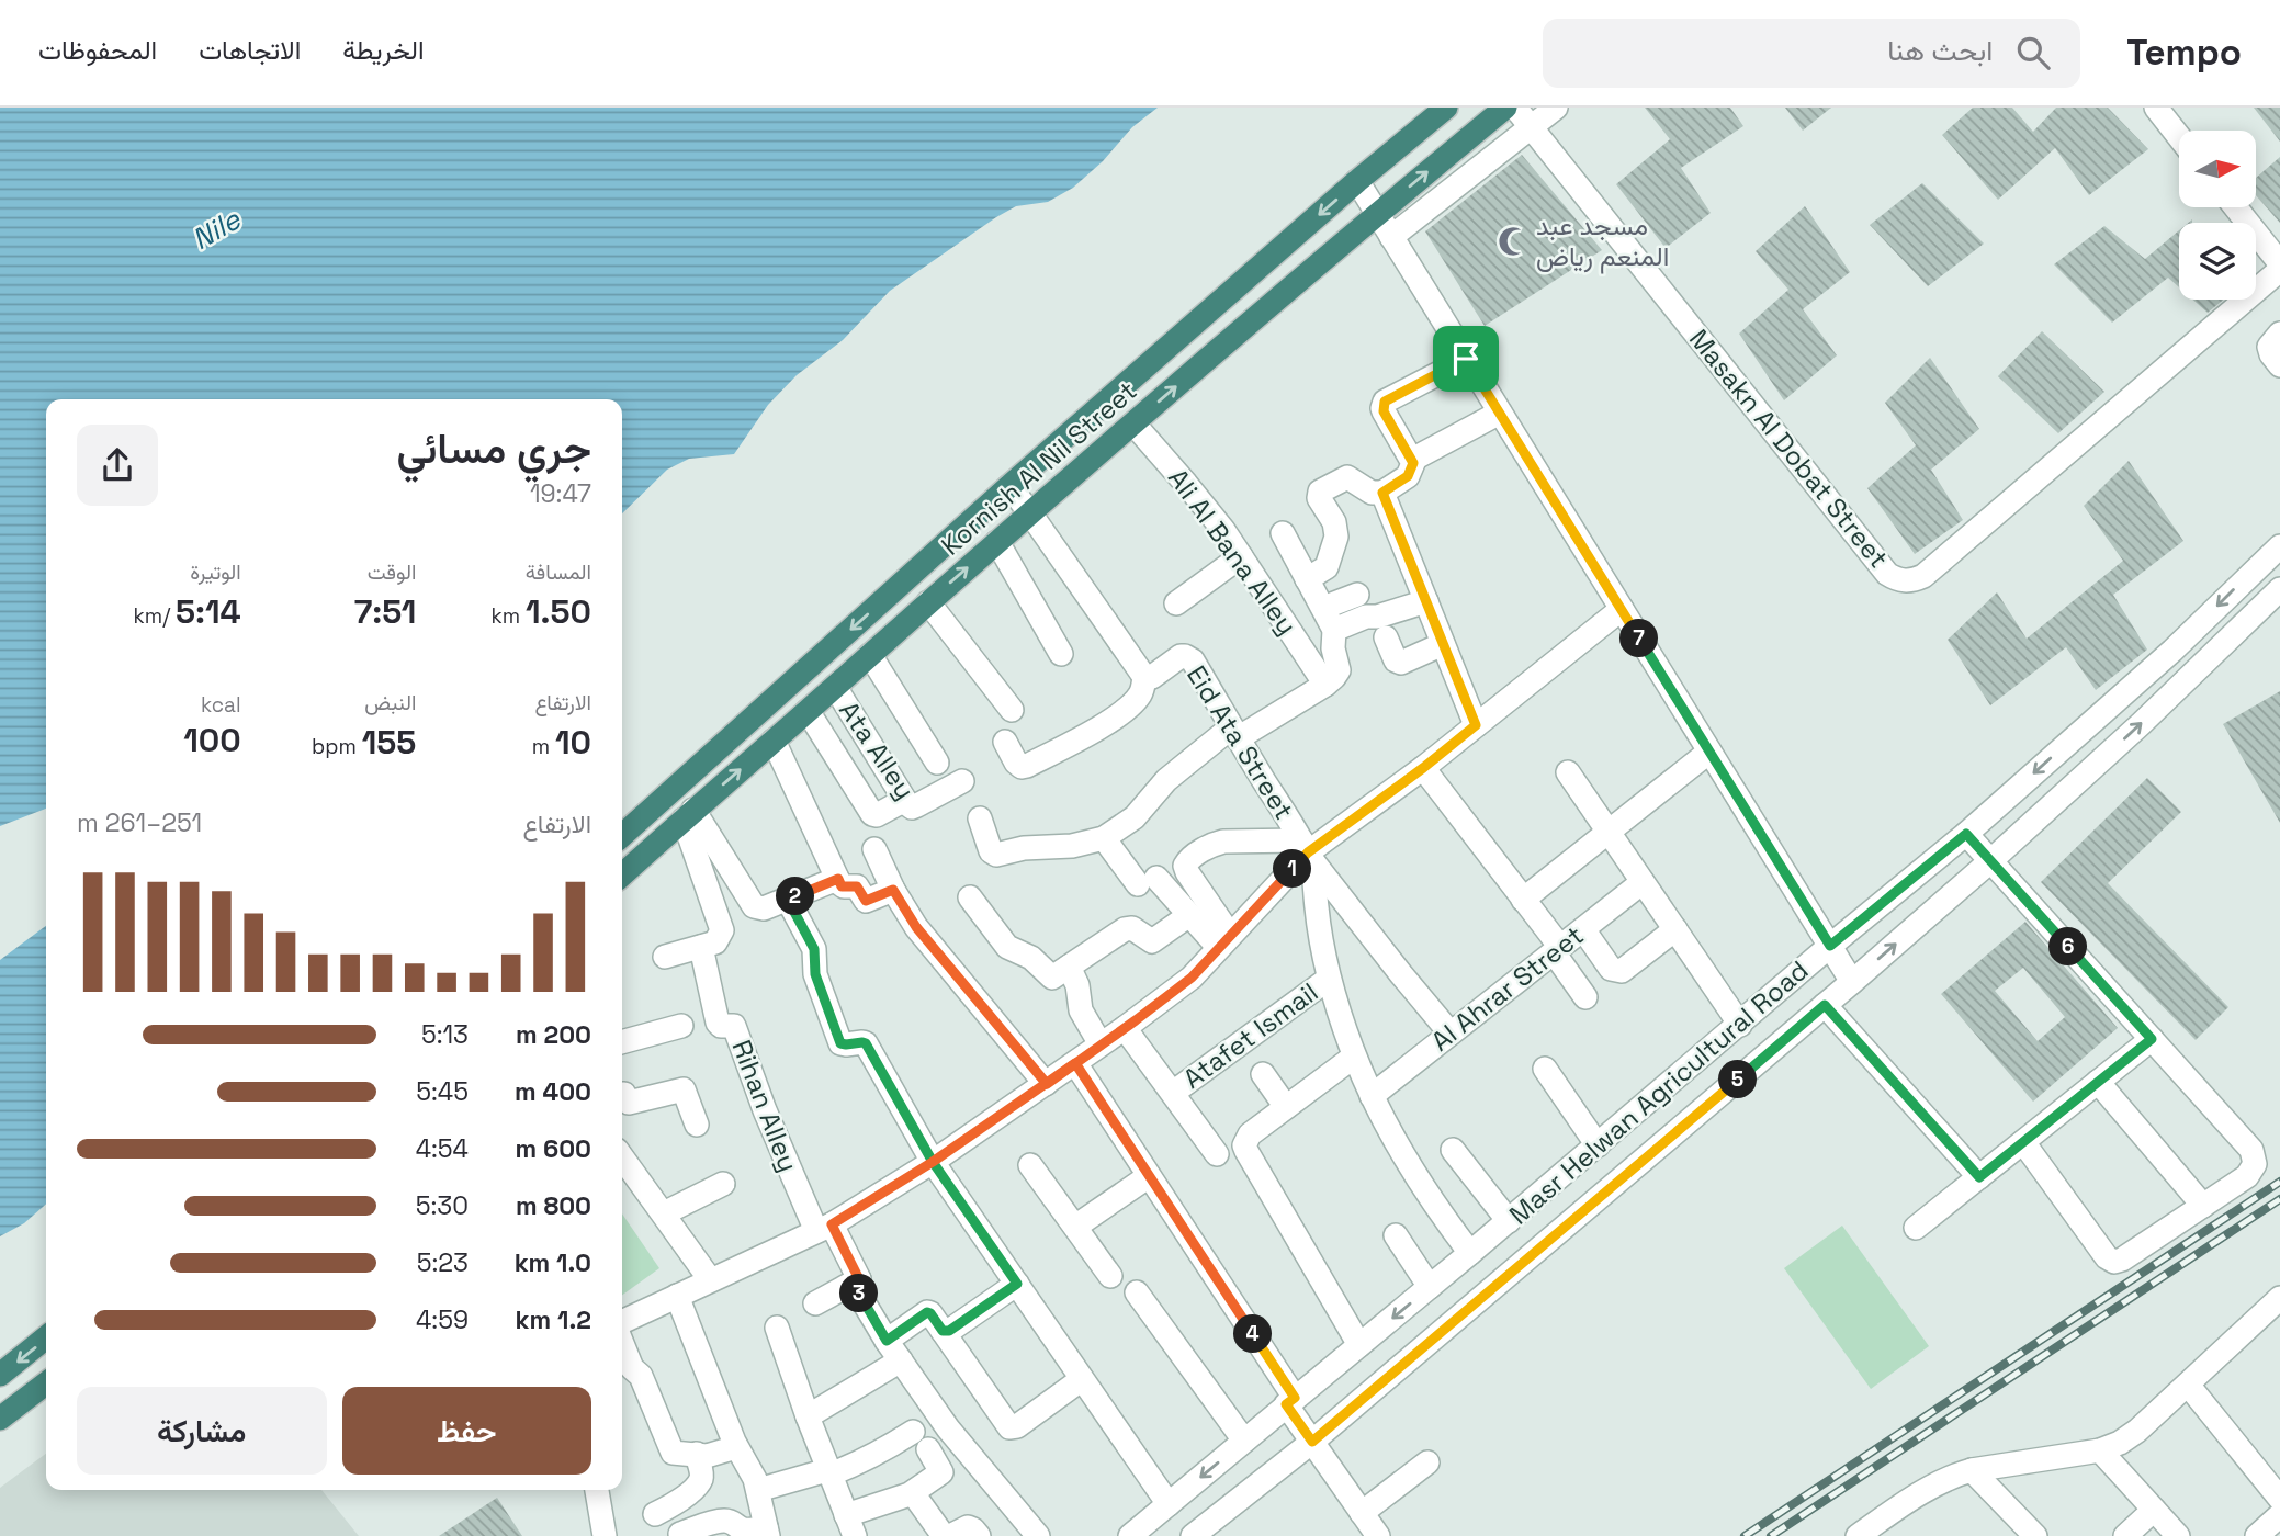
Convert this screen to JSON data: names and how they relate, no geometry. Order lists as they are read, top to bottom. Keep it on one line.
{"streets":{"highway":["Kornish Al Nil Street"],"street":["Masakn Al Dobat Street","Ali Al Bana Alley","Eid Ata Street","Ata Alley","Al Ahrar Street","Atafet Ismail","Masr Helwan Agricultural Road","Rihan Alley"]},"crossings":[["Kornish Al Nil Street","Ali Al Bana Alley"],["Kornish Al Nil Street","Eid Ata Street"],["Kornish Al Nil Street","Ata Alley"],["Eid Ata Street","Al Ahrar Street"],["Eid Ata Street","Atafet Ismail"],["Eid Ata Street","Masr Helwan Agricultural Road"]],"water":["Nile"],"places":{"mosque":["مسجد عبد المنعم رياض"]},"north":"right","page":{"header":"Tempo","search":"ابحث هنا","nav":["الخريطة","الاتجاهات","المحفوظات"],"heading":["جري مسائي","19:47"],"stats":[["المسافة","1.50 km"],["الوقت","7:51"],["الوتيرة","5:14 /km"],["الارتفاع","10 m"],["النبض","155 bpm"],["kcal","100"]],"pins":["7","1","2","6","5","3","4"],"chart":["الارتفاع","251–261 m"],"list":[{"name":"200 m","note":"5:13"},{"name":"400 m","note":"5:45"},{"name":"600 m","note":"4:54"},{"name":"800 m","note":"5:30"},{"name":"1.0 km","note":"5:23"},{"name":"1.2 km","note":"4:59"}],"buttons":["حفظ","مشاركة"]}}
